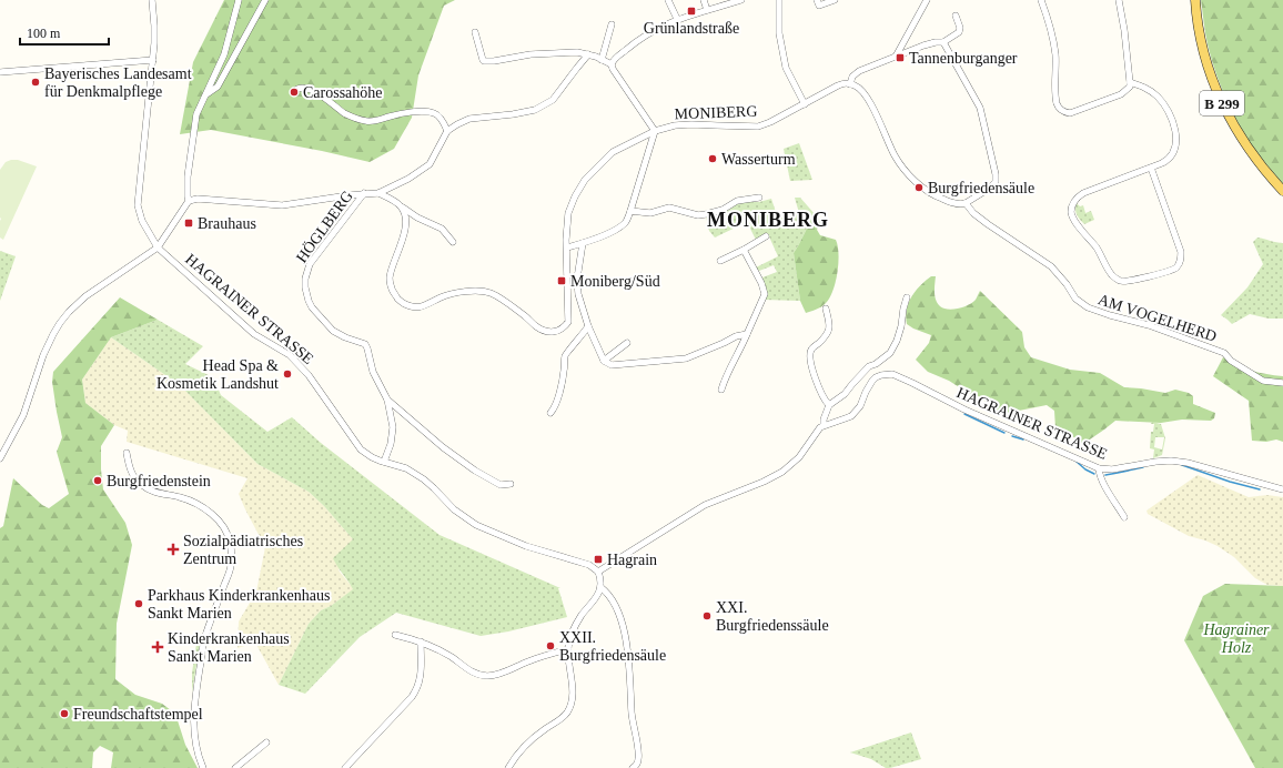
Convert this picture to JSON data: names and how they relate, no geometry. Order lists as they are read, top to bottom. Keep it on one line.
{"streets":{"main road":["B 299"],"street":["MONIBERG","HÖGLBERG","HAGRAINER STRASSE","AM VOGELHERD"]},"crossings":[["HÖGLBERG","HAGRAINER STRASSE"]],"districts":["MONIBERG"],"parks":["Hagrainer Holz"],"places":{"transit":["Grünlandstraße","Tannenburganger","Brauhaus","Moniberg/Süd","Hagrain"],"other":["Bayerisches Landesamt für Denkmalpflege","Carossahöhe","Wasserturm","Burgfriedensäule","Head Spa & Kosmetik Landshut","Burgfriedenstein","Parkhaus Kinderkrankenhaus Sankt Marien","XXI. Burgfriedenssäule","XXII. Burgfriedensäule","Freundschaftstempel"],"health":["Sozialpädiatrisches Zentrum","Kinderkrankenhaus Sankt Marien"]},"scale_bar":"100 m"}
